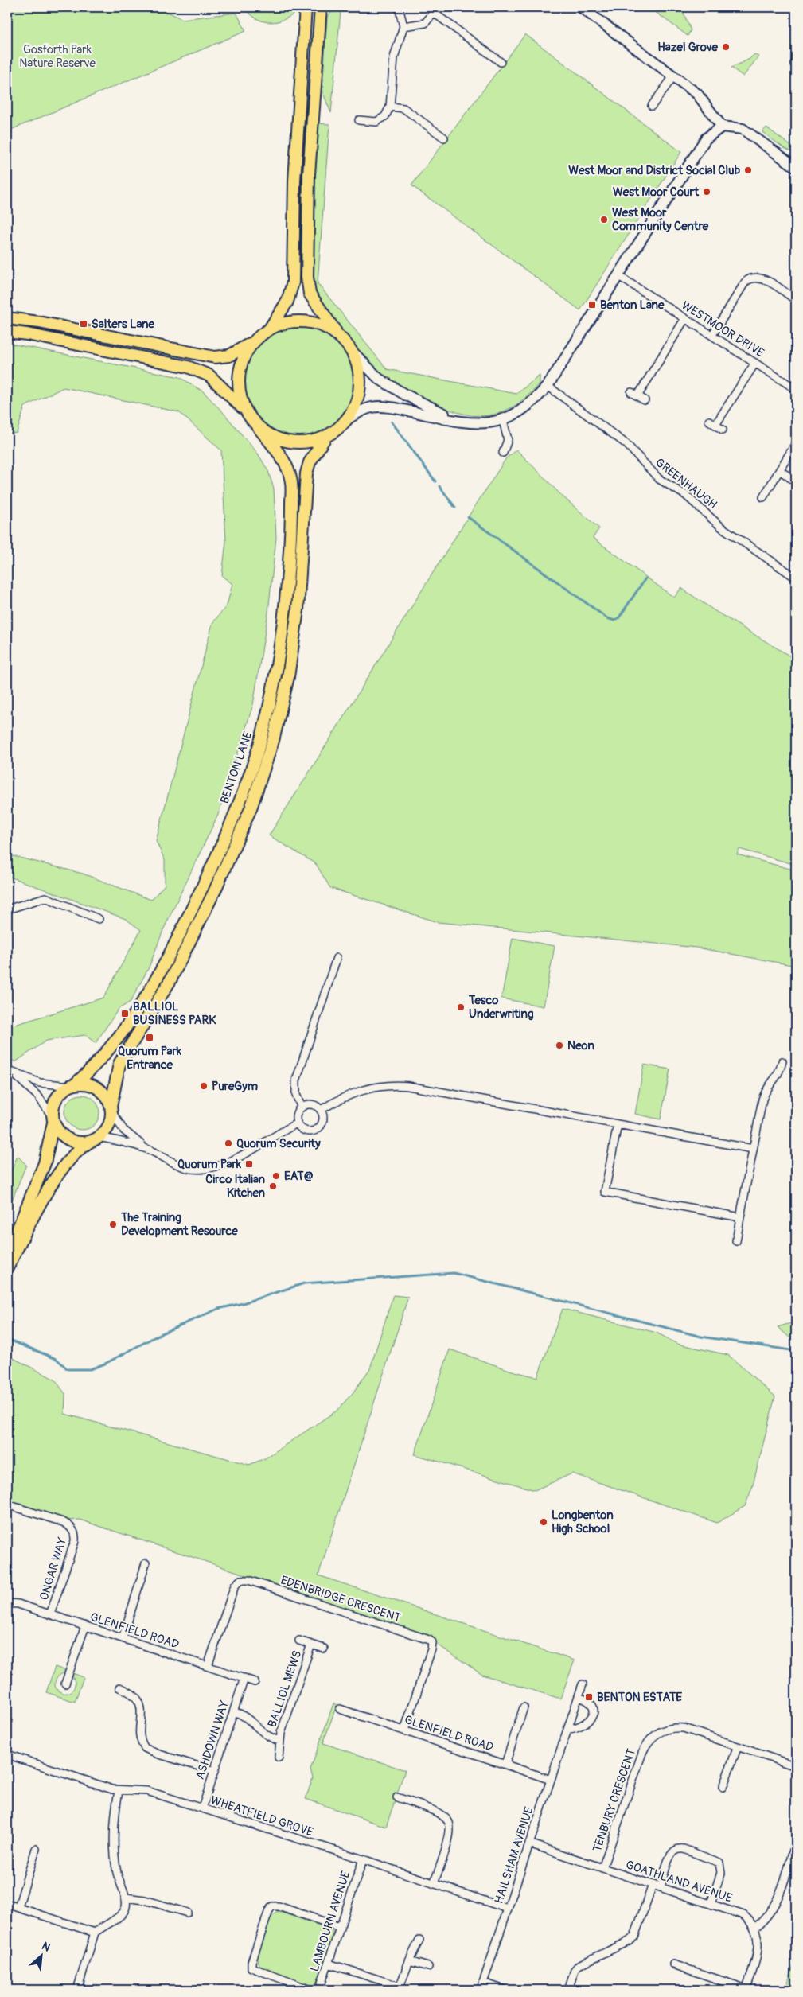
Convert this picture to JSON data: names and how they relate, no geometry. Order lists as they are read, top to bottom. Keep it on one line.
{"streets":{"main road":["BENTON LANE"],"street":["WESTMOOR DRIVE","GREENHAUGH","ONGAR WAY","EDENBRIDGE CRESCENT","GLENFIELD ROAD","BALLIOL MEWS","ASHDOWN WAY","TENBURY CRESCENT","WHEATFIELD GROVE","HAILSHAM AVENUE","GOATHLAND AVENUE","LAMBOURN AVENUE"]},"crossings":[["ONGAR WAY","GLENFIELD ROAD"],["EDENBRIDGE CRESCENT","GLENFIELD ROAD"],["GLENFIELD ROAD","ASHDOWN WAY"],["GLENFIELD ROAD","HAILSHAM AVENUE"],["BALLIOL MEWS","ASHDOWN WAY"],["ASHDOWN WAY","WHEATFIELD GROVE"],["TENBURY CRESCENT","GOATHLAND AVENUE"],["WHEATFIELD GROVE","HAILSHAM AVENUE"],["WHEATFIELD GROVE","LAMBOURN AVENUE"],["HAILSHAM AVENUE","GOATHLAND AVENUE"]],"parks":["Gosforth Park Nature Reserve"],"places":{"other":["Hazel Grove","West Moor and District Social Club","West Moor Court","West Moor Community Centre","Tesco Underwriting","Neon","PureGym","Quorum Security","EAT@","Circo Italian Kitchen","The Training Development Resource","Longbenton High School"],"transit":["Benton Lane","Salters Lane","BALLIOL BUSINESS PARK","Quorum Park Entrance","Quorum Park","BENTON ESTATE"]},"north":"top right"}
